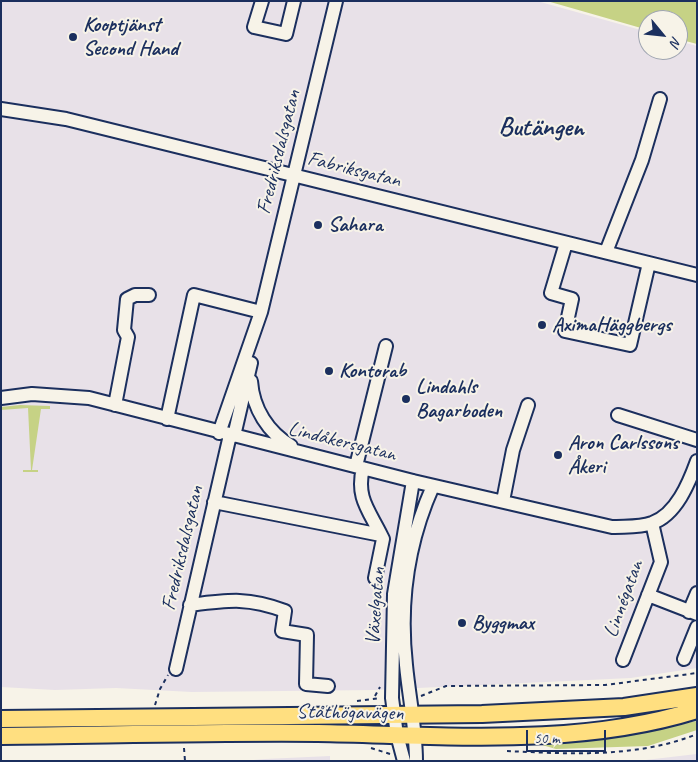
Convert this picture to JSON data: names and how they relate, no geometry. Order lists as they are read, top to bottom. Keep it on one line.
{"streets":{"main road":["Ståthögavägen"],"street":["Fredriksdalsgatan","Fabriksgatan","Lindåkersgatan","Linnégatan","Växelgatan"]},"crossings":[["Fredriksdalsgatan","Fabriksgatan"],["Fredriksdalsgatan","Lindåkersgatan"],["Lindåkersgatan","Linnégatan"],["Lindåkersgatan","Växelgatan"],["Växelgatan","Ståthögavägen"]],"districts":["Butängen"],"places":["Kooptjänst Second Hand","Sahara","AximaHäggbergs","Kontorab","Lindahls Bagarboden","Aron Carlssons Åkeri","Byggmax"],"scale_bar":"50 m","north":"bottom right"}
